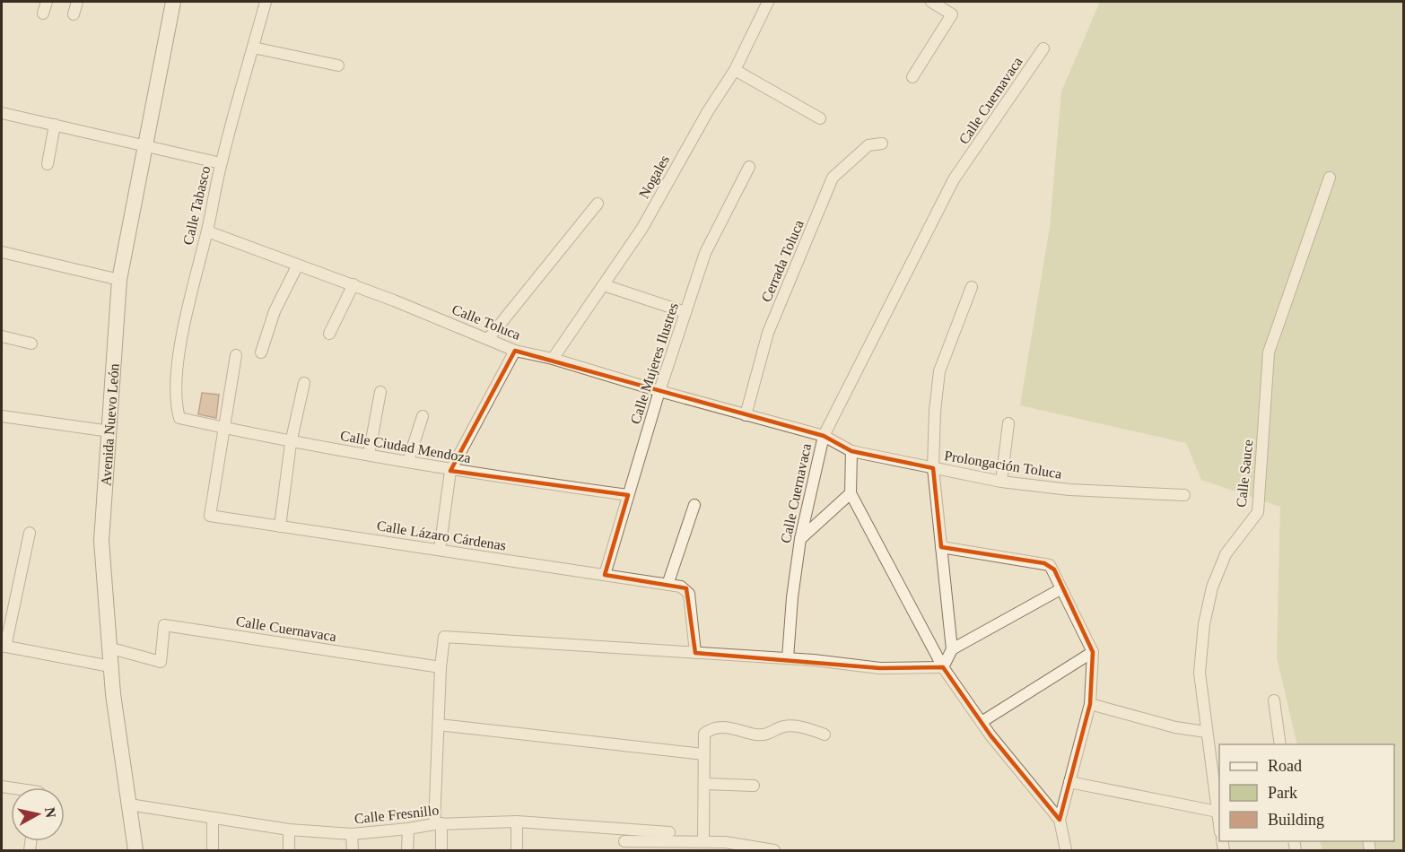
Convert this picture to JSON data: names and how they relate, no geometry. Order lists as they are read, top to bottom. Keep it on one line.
{"streets":{"main road":["Avenida Nuevo León"],"street":["Calle Cuernavaca","Nogales","Calle Tabasco","Cerrada Toluca","Calle Toluca","Calle Mujeres Ilustres","Calle Ciudad Mendoza","Prolongación Toluca","Calle Sauce","Calle Lázaro Cárdenas","Calle Fresnillo"]},"crossings":[["Calle Cuernavaca","Calle Toluca"],["Calle Cuernavaca","Avenida Nuevo León"],["Calle Cuernavaca","Prolongación Toluca"],["Nogales","Calle Toluca"],["Calle Tabasco","Calle Toluca"],["Calle Tabasco","Calle Ciudad Mendoza"],["Cerrada Toluca","Calle Toluca"],["Calle Toluca","Calle Mujeres Ilustres"],["Calle Toluca","Prolongación Toluca"],["Calle Mujeres Ilustres","Calle Ciudad Mendoza"],["Calle Mujeres Ilustres","Calle Lázaro Cárdenas"],["Avenida Nuevo León","Calle Fresnillo"],["Calle Ciudad Mendoza","Calle Lázaro Cárdenas"]],"legend":["Road","Park","Building"],"north":"right"}
